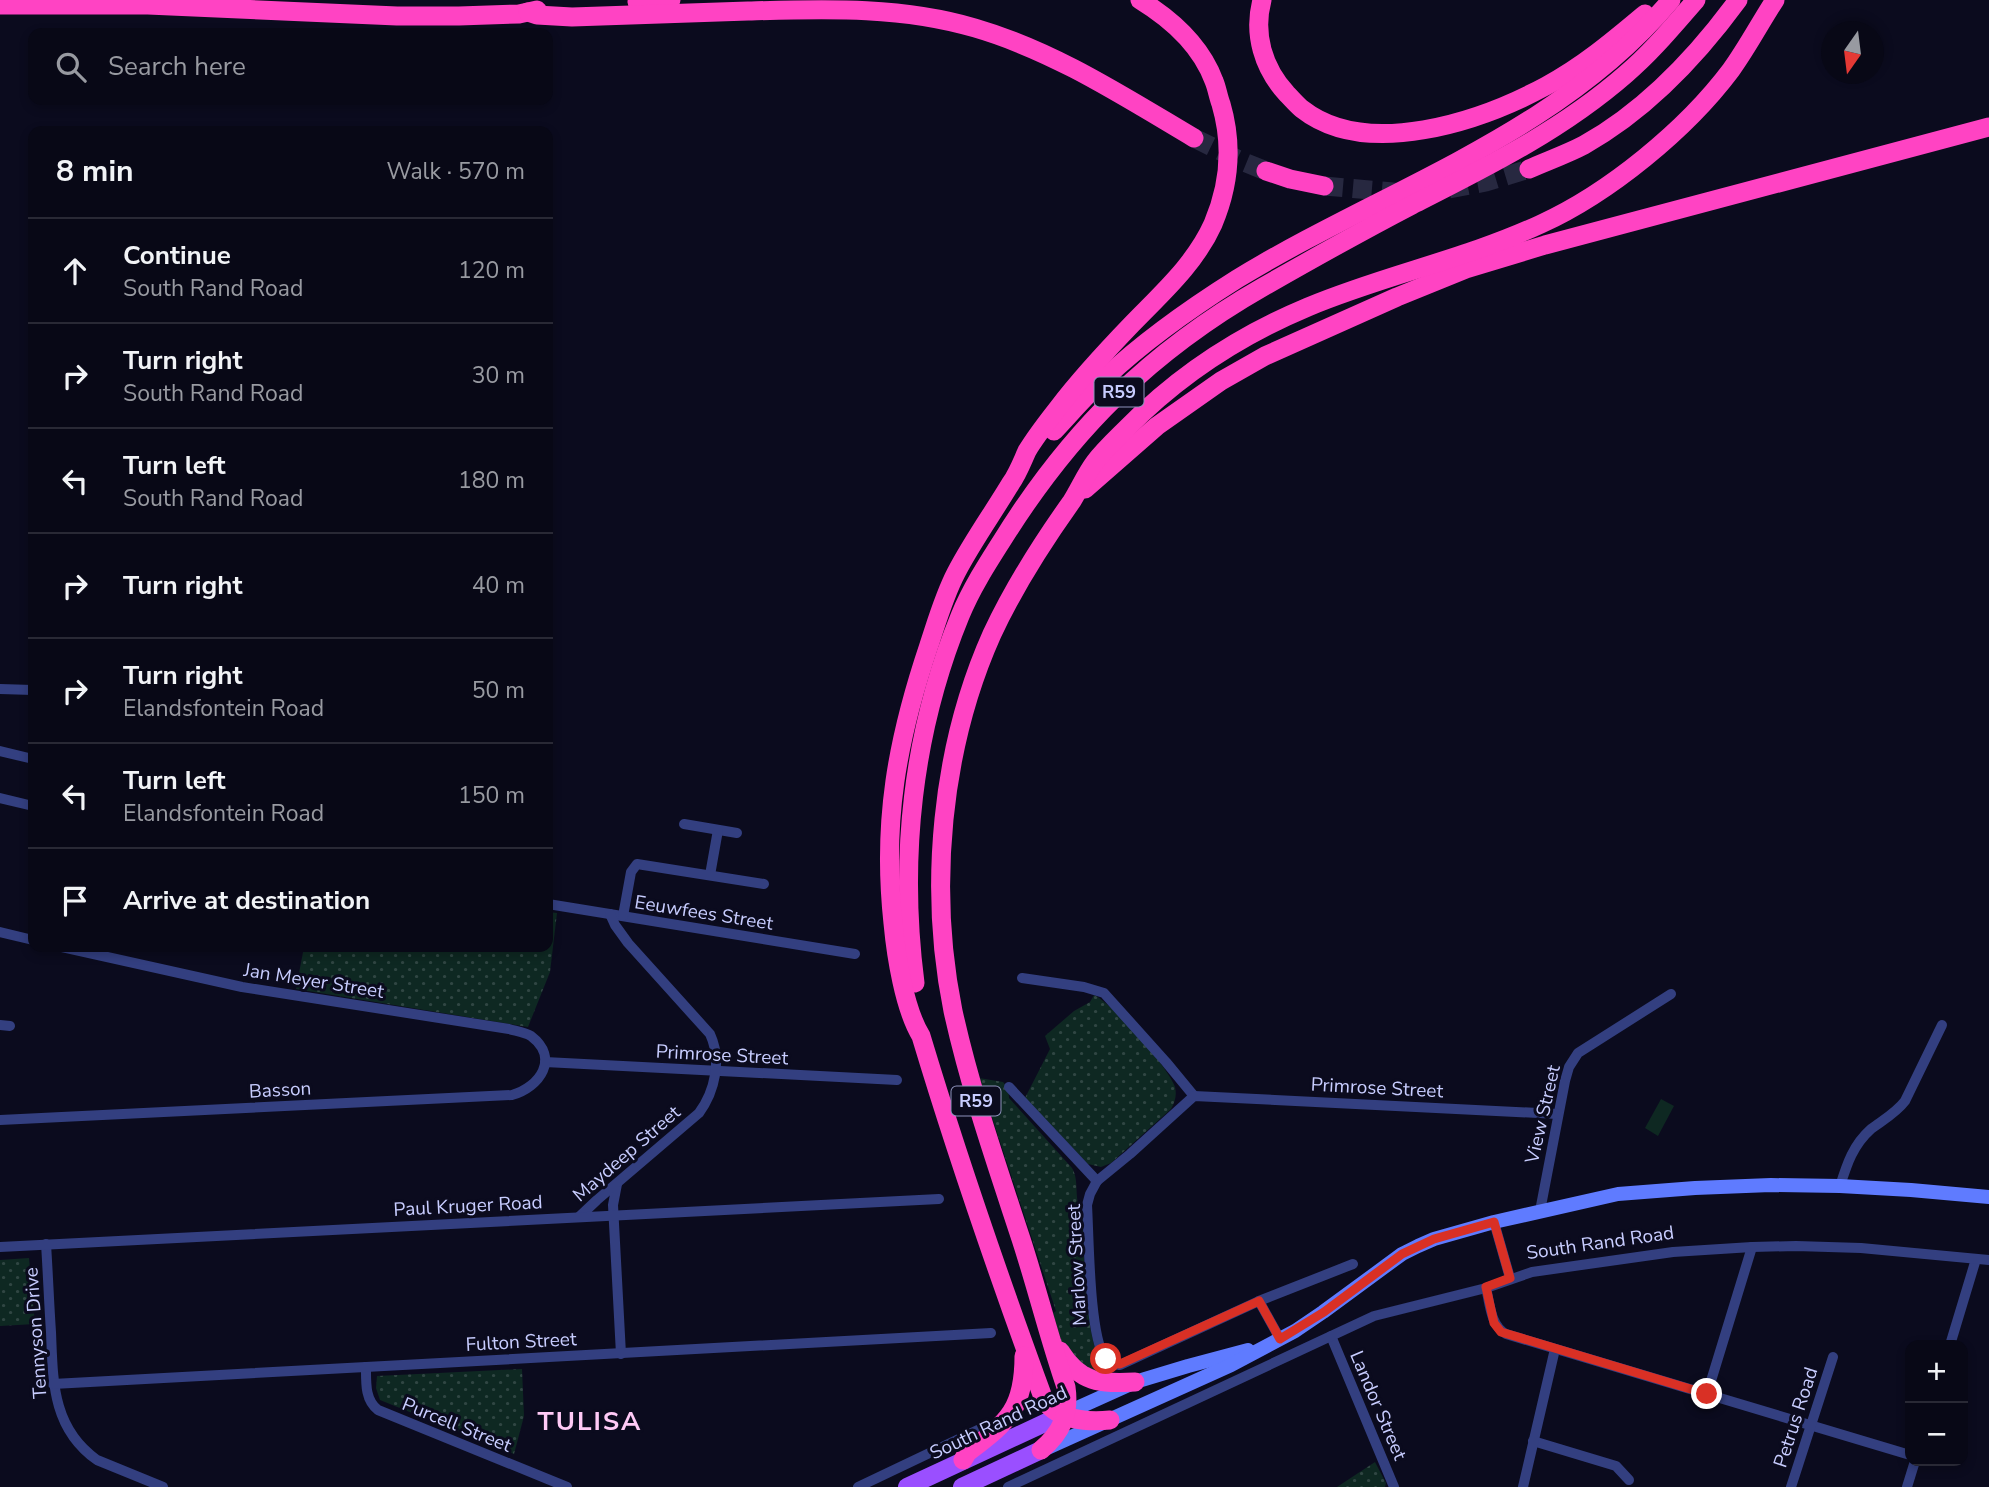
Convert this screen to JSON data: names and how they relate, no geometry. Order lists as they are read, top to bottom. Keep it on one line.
{"streets":{"highway":["R59"],"main road":["South Rand Road"],"street":["Eeuwfees Street","Jan Meyer Street","Primrose Street","Basson","View Street","Maydeep Street","Paul Kruger Road","Marlow Street","Tennyson Drive","Fulton Street","Landor Street","Petrus Road","Purcell Street"]},"crossings":[["Eeuwfees Street","Maydeep Street"],["Jan Meyer Street","Primrose Street"],["Jan Meyer Street","Basson"],["Primrose Street","Basson"],["Primrose Street","View Street"],["Primrose Street","Maydeep Street"],["View Street","South Rand Road"],["Maydeep Street","Paul Kruger Road"],["Paul Kruger Road","Tennyson Drive"],["South Rand Road","Landor Street"],["Tennyson Drive","Fulton Street"],["Fulton Street","Purcell Street"]],"districts":["TULISA"],"north":"bottom","page":{"search":"Search here","heading":["8 min","Walk · 570 m"],"list":[["Continue","South Rand Road","120 m"],["Turn right","South Rand Road","30 m"],["Turn left","South Rand Road","180 m"],["Turn right","40 m"],["Turn right","Elandsfontein Road","50 m"],["Turn left","Elandsfontein Road","150 m"],"Arrive at destination"],"map_buttons":["+","−"]}}
